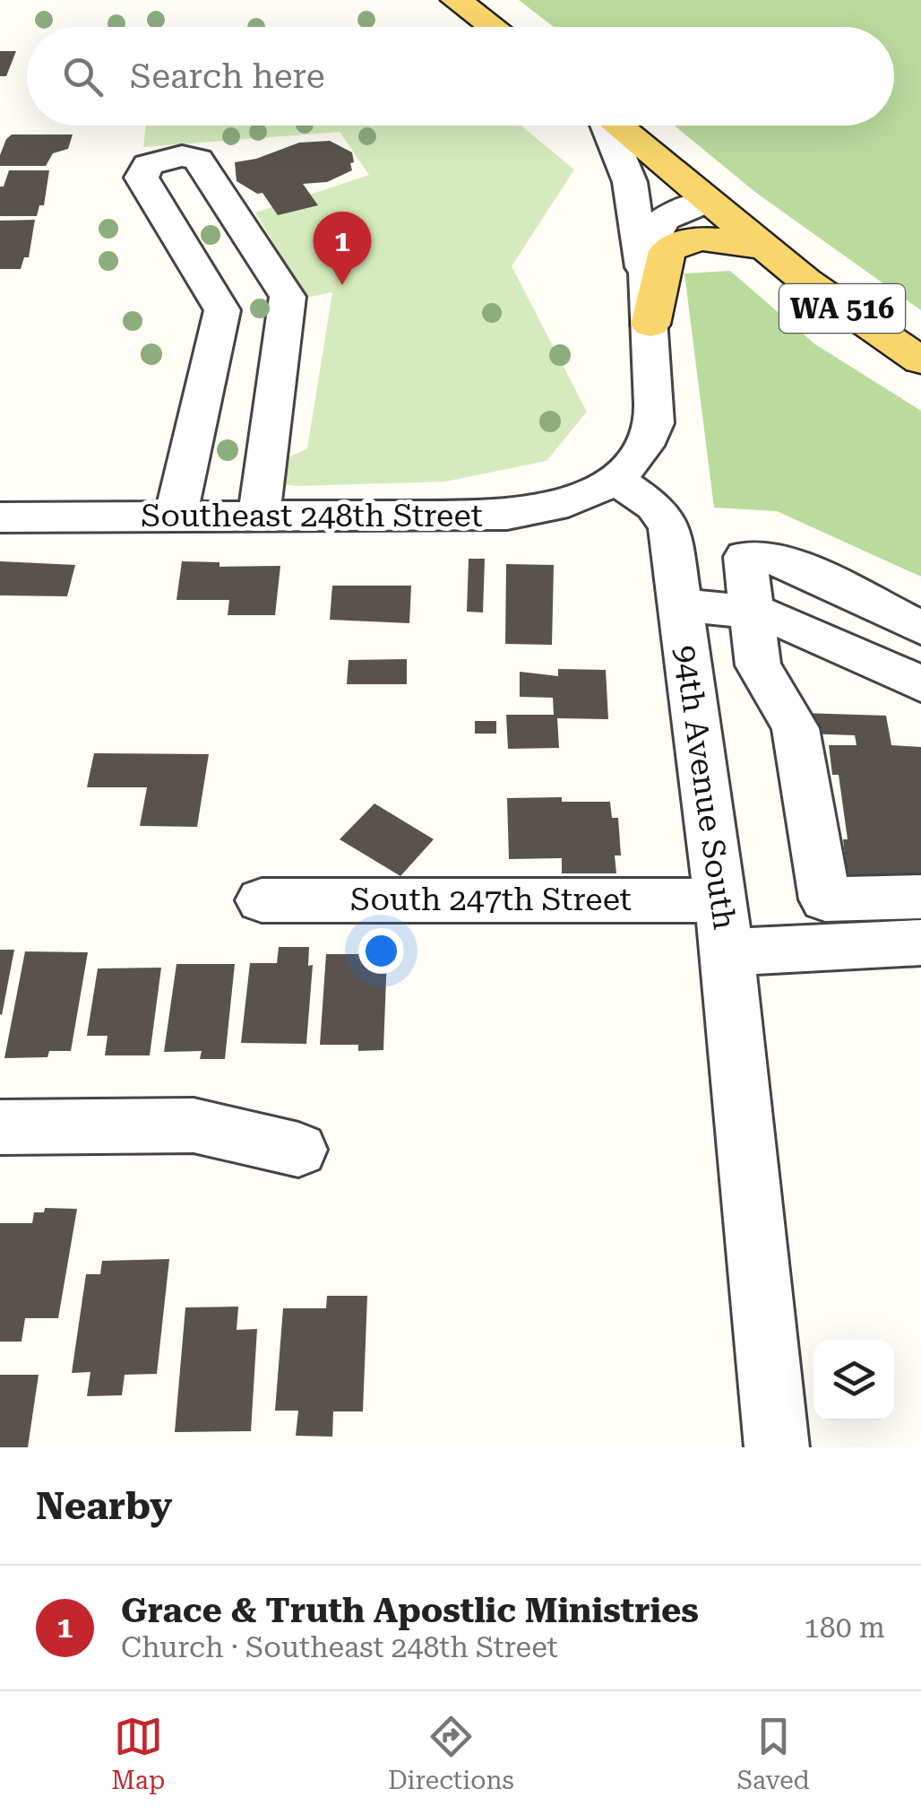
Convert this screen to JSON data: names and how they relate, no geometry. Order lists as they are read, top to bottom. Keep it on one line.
{"streets":{"main road":["WA 516"],"street":["Southeast 248th Street","94th Avenue South","South 247th Street"]},"crossings":[["Southeast 248th Street","94th Avenue South"],["94th Avenue South","South 247th Street"]],"page":{"search":"Search here","pins":"1","heading":"Nearby","list":[{"mark":"1","name":"Grace & Truth Apostlic Ministries","note":"Church · Southeast 248th Street","value":"180 m"}],"nav":["Map","Directions","Saved"]}}
